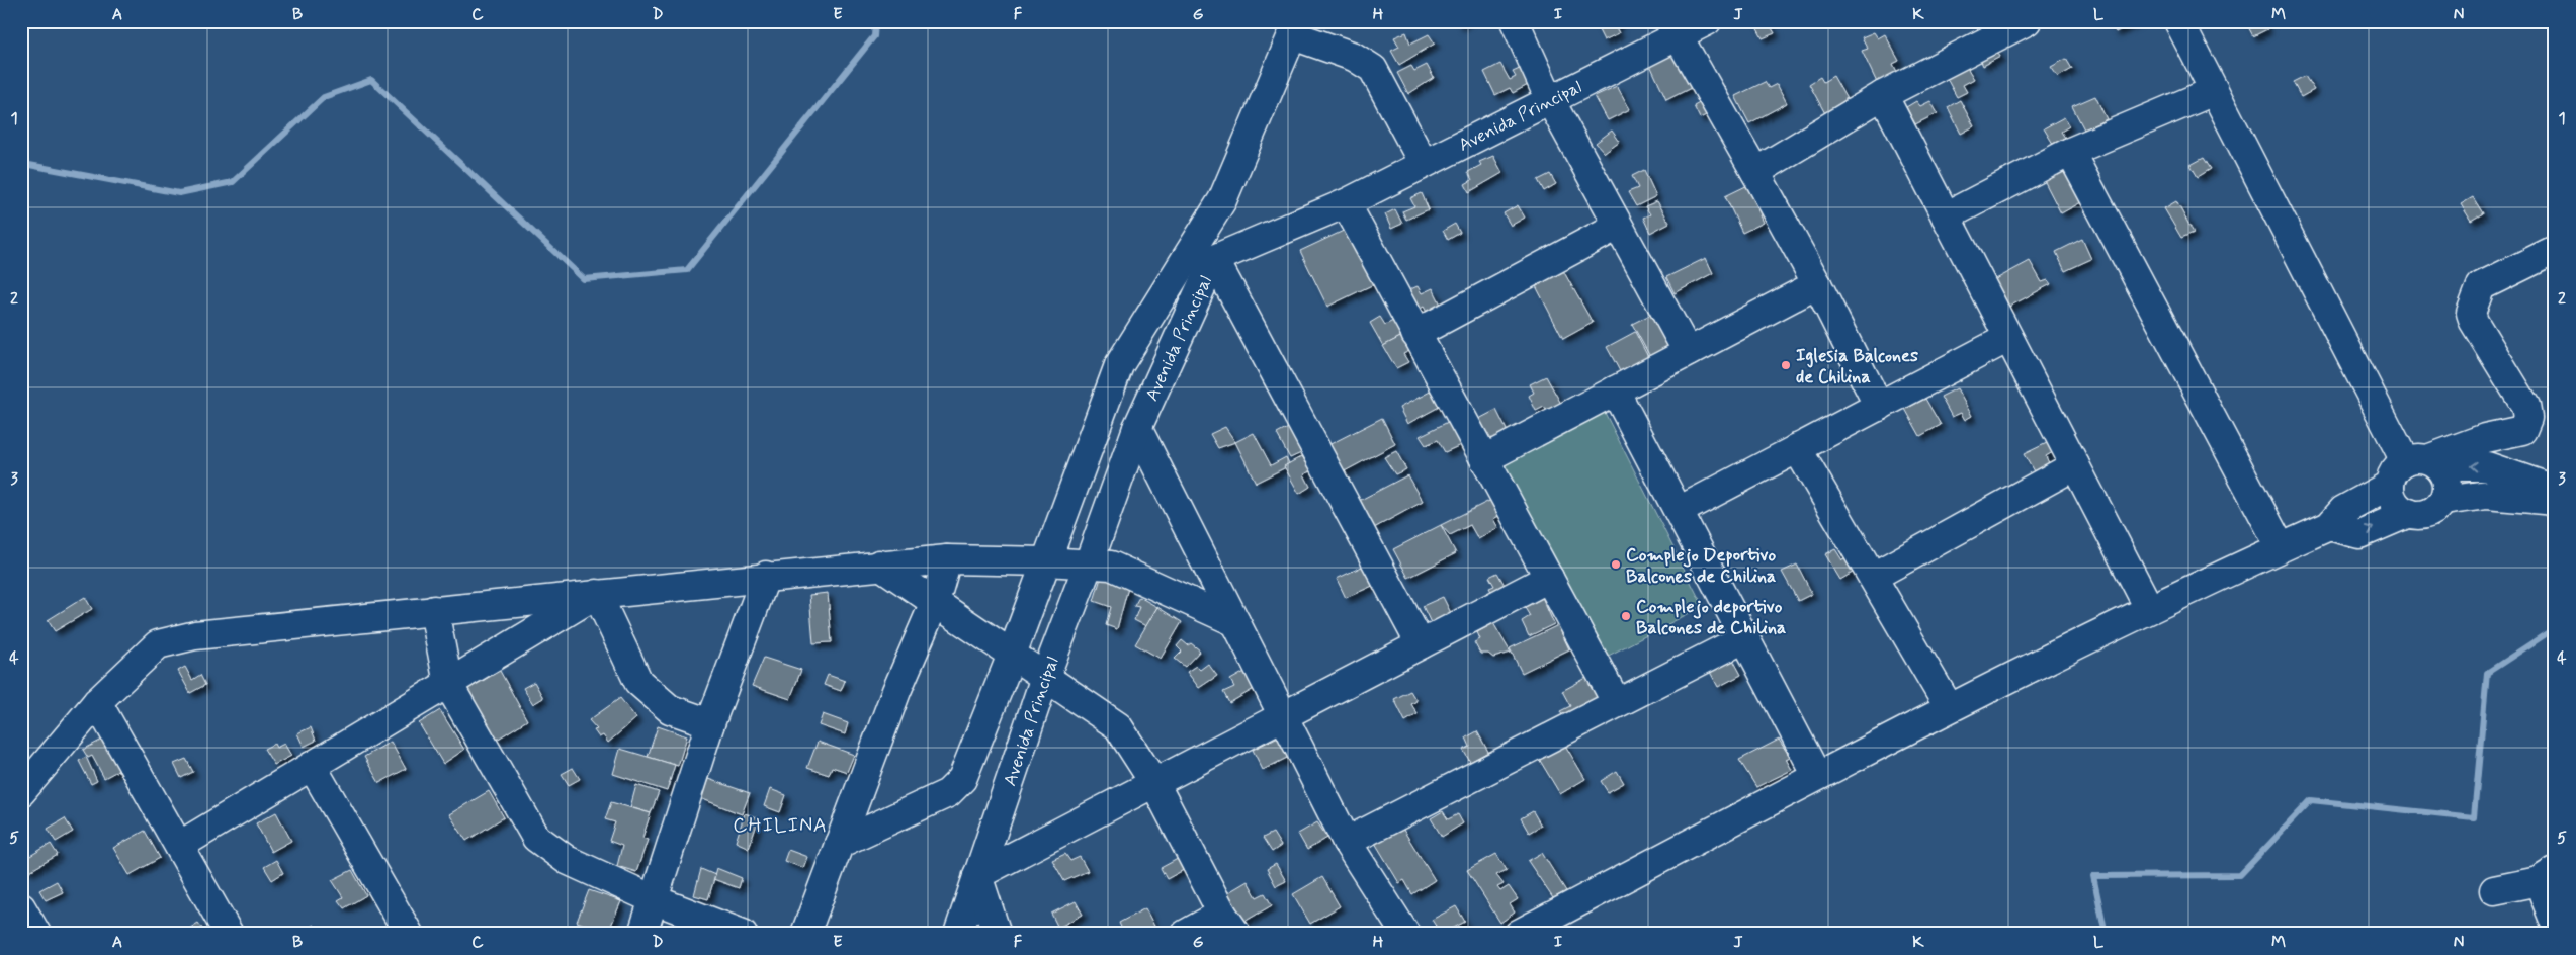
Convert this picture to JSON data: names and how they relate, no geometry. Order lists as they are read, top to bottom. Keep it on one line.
{"streets":{"street":["Avenida Principal"]},"districts":["CHILINA"],"places":["Iglesia Balcones de Chilina","Complejo Deportivo Balcones de Chilina","Complejo deportivo Balcones de Chilina"],"grid":{"columns":["A","B","C","D","E","F","G","H","I","J","K","L","M","N"],"rows":["1","2","3","4","5"]}}
